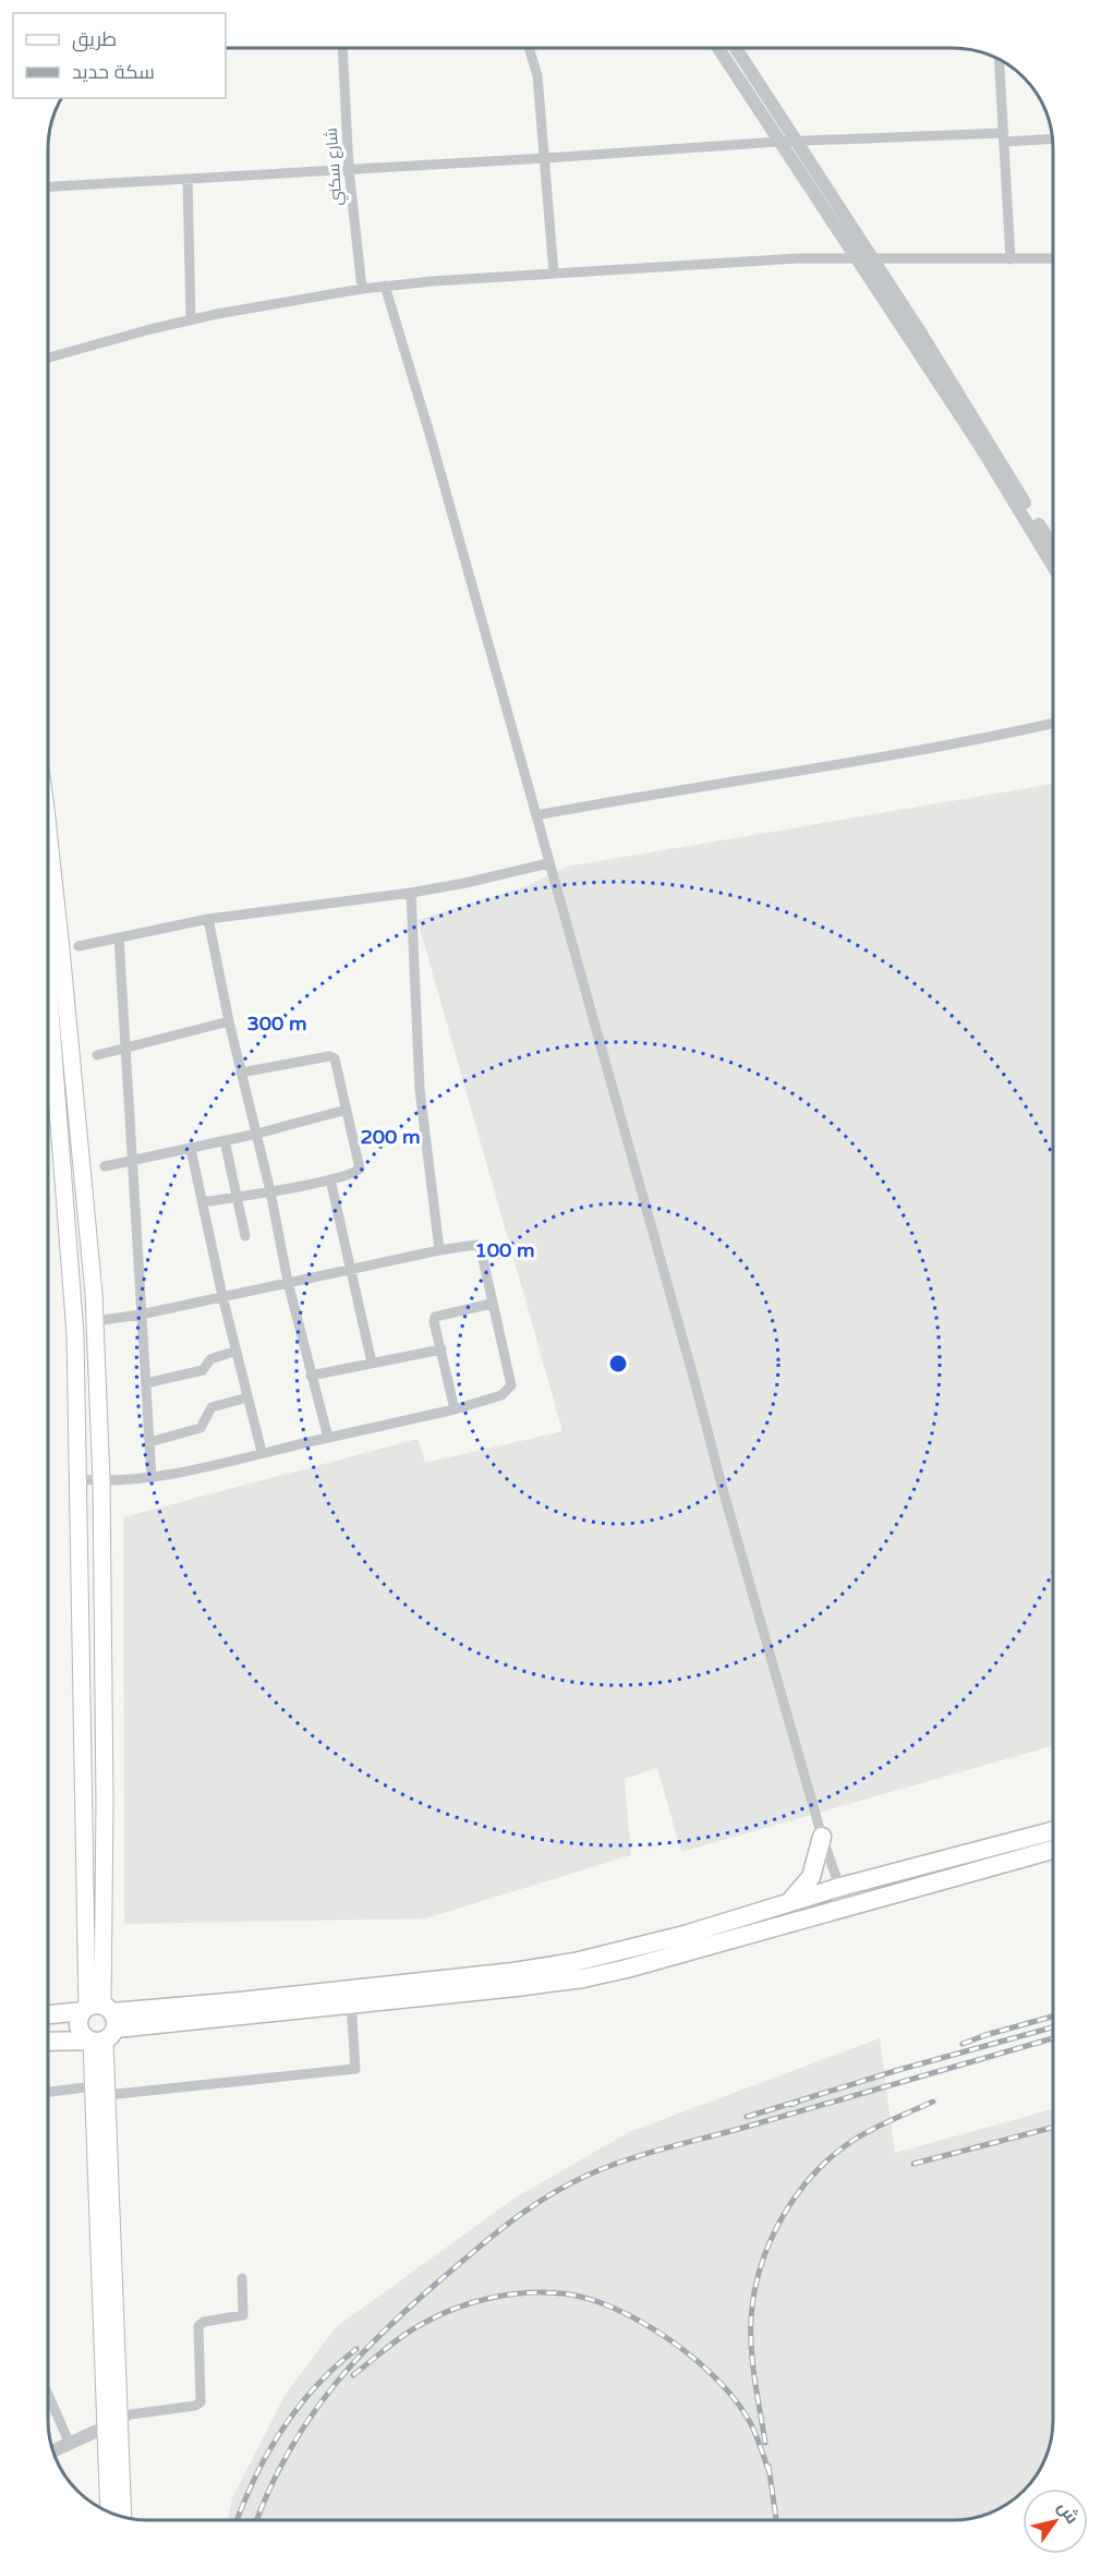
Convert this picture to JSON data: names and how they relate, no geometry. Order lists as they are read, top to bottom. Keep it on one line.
{"streets":{"street":["شارع سكني"]},"legend":["طريق","سكة حديد"],"north":"top right","rings":["300 m","200 m","100 m"]}
